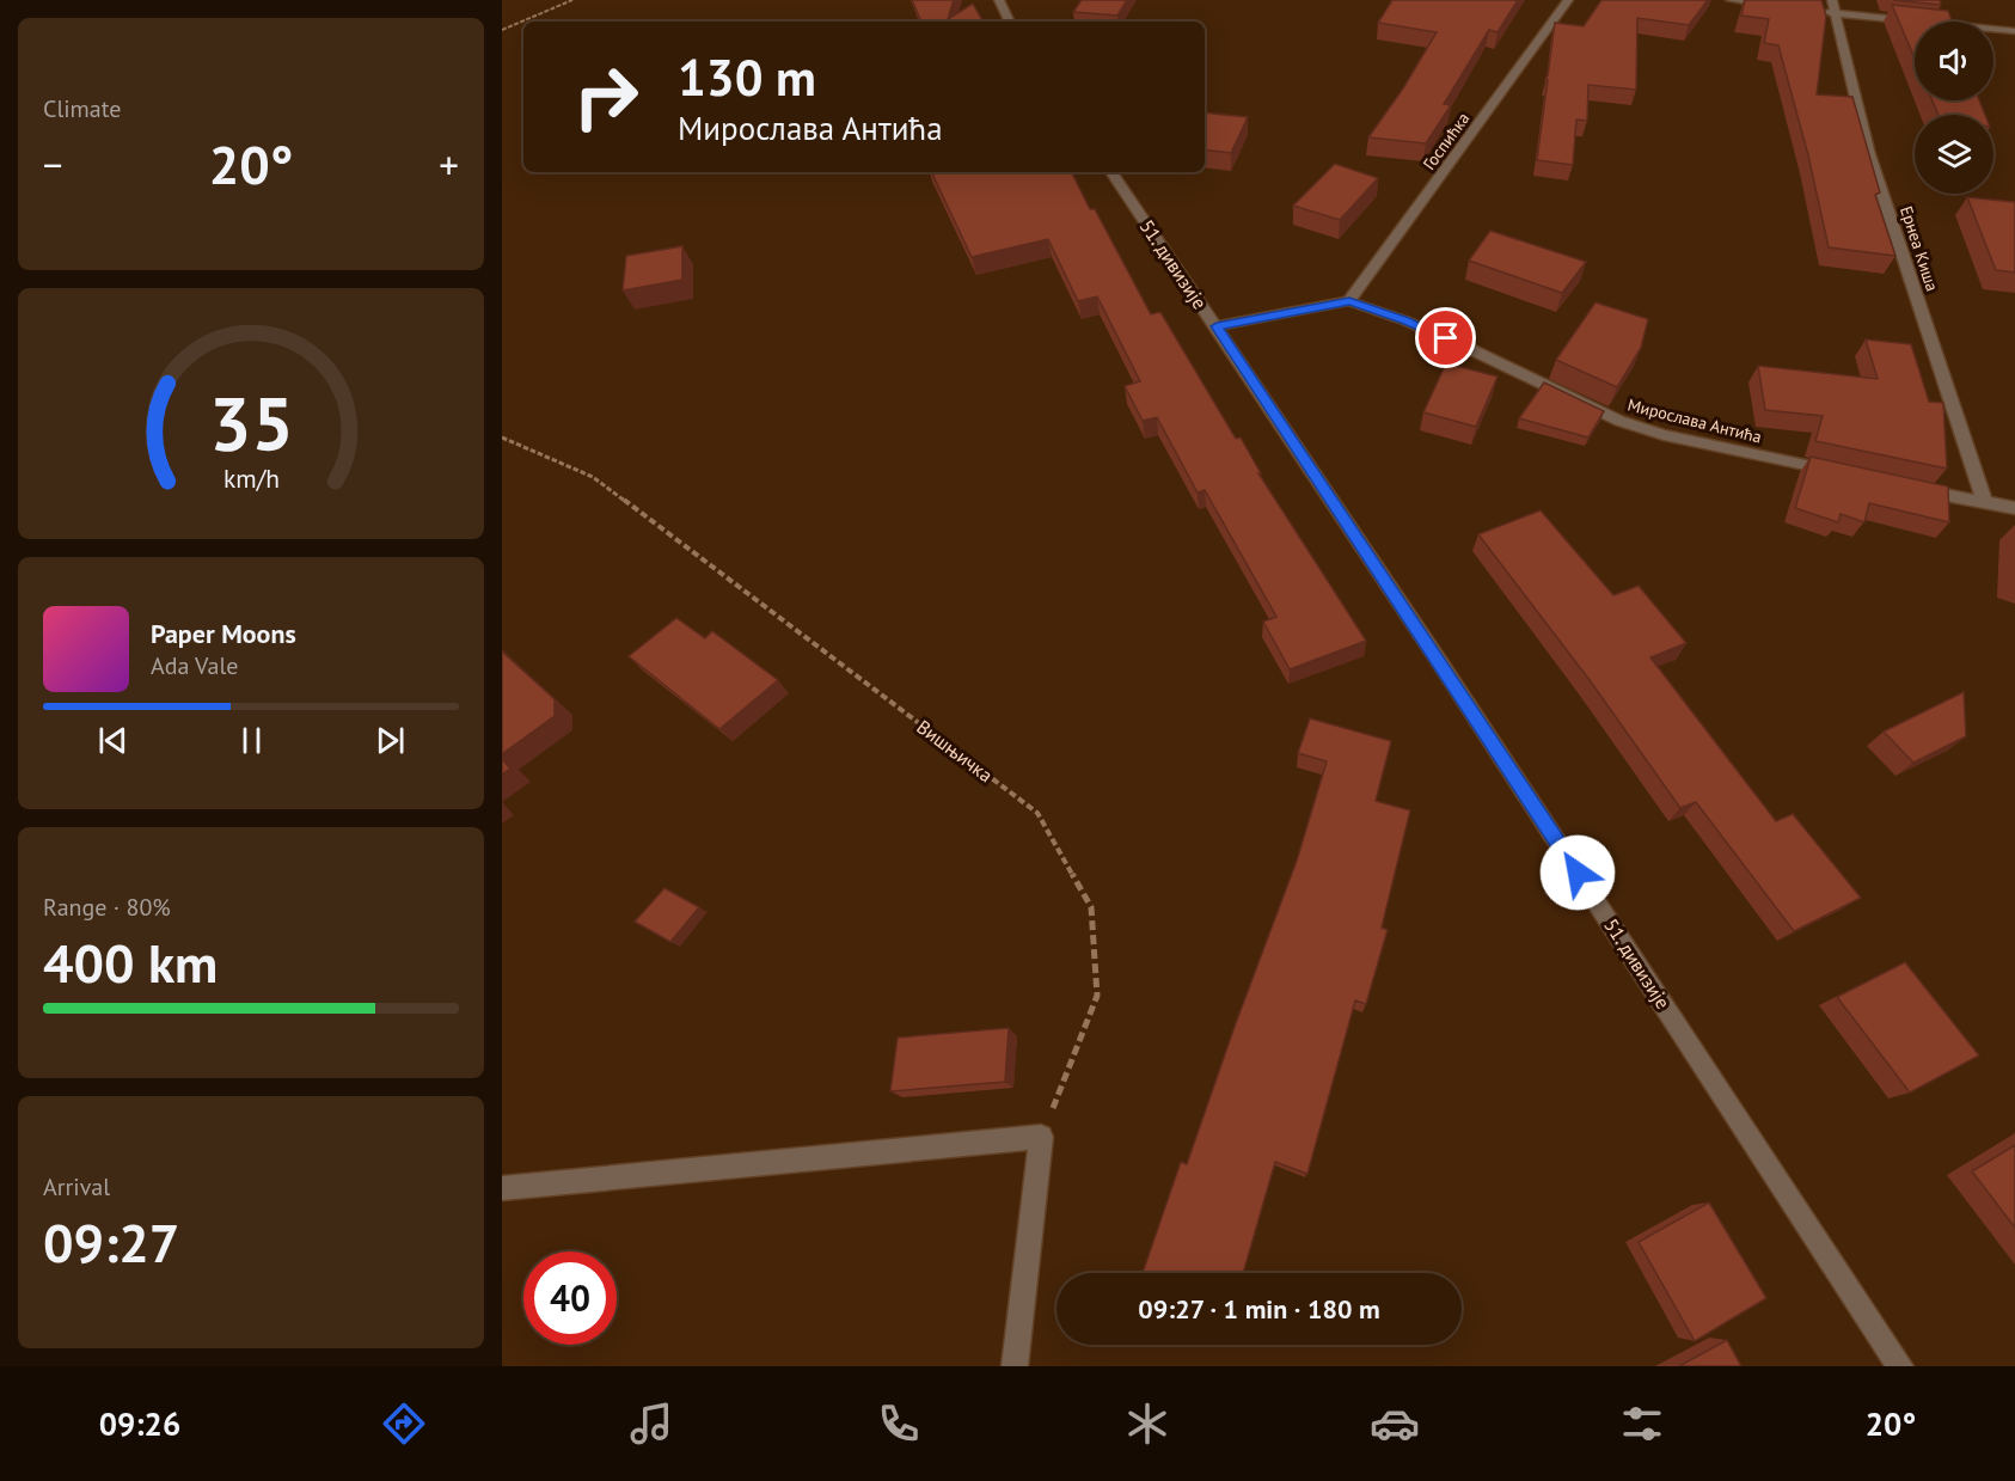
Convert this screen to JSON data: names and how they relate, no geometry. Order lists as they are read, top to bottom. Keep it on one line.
{"streets":{"street":["Госпићка","Ернеа Киша","51. дивизије","Мирослава Антића"],"path":["Вишњичка"]},"crossings":[["Госпићка","Мирослава Антића"],["51. дивизије","Мирослава Антића"]],"page":{"tile":["Climate",["Range · 80%","400 km"],["Arrival","09:27"]],"turn":["130 m","Мирослава Антића"],"heat":["−","20°","+"],"song":["Paper Moons","Ada Vale"],"limit":"40","trip":"09:27 · 1 min · 180 m","tabs":["09:26","20°"],"gauge":["35","km/h"]}}
